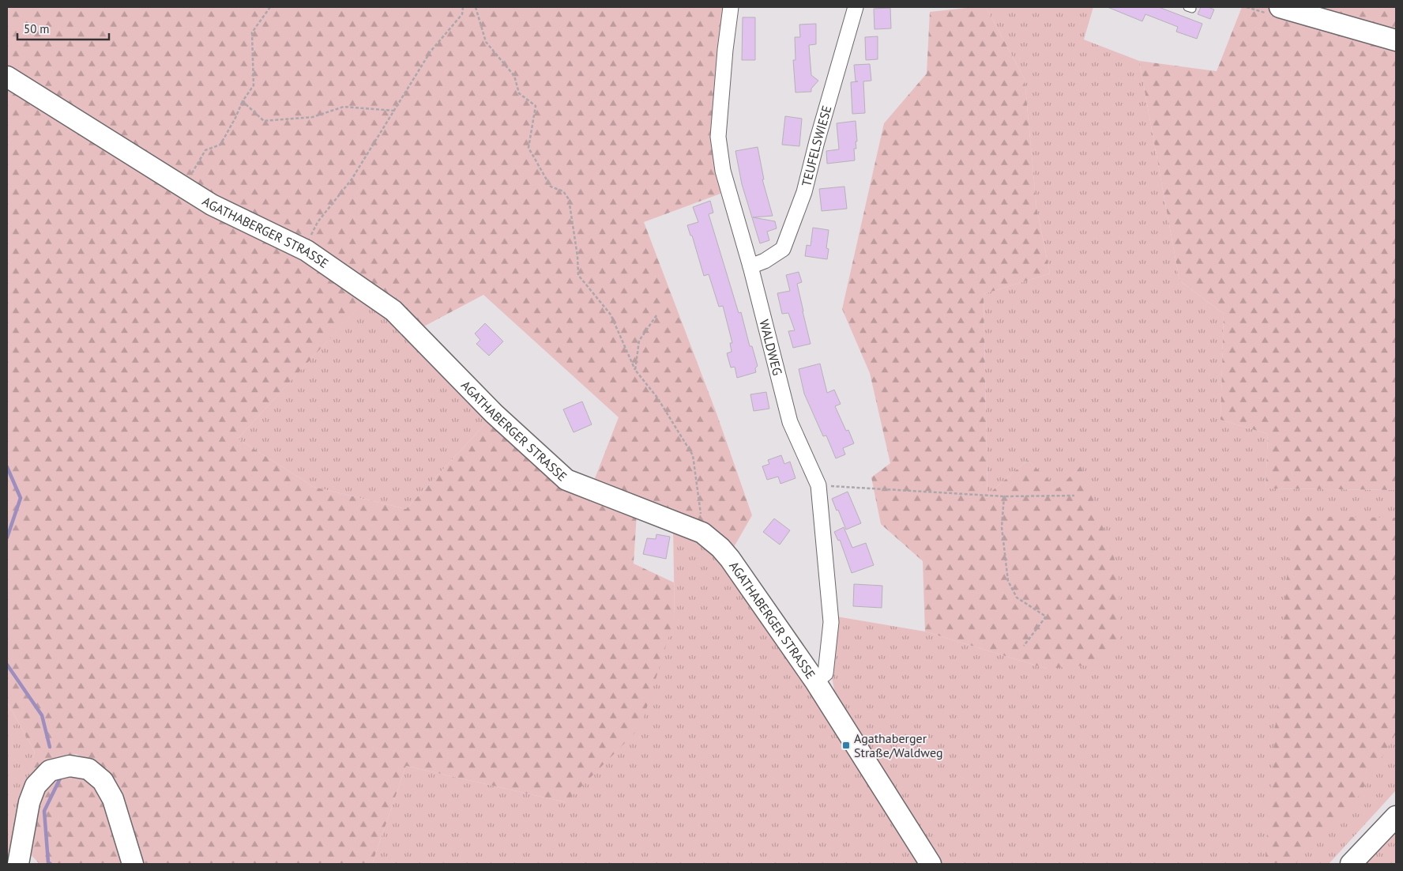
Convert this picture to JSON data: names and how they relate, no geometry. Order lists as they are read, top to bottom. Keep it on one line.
{"streets":{"street":["TEUFELSWIESE","AGATHABERGER STRASSE","WALDWEG"]},"crossings":[["TEUFELSWIESE","WALDWEG"],["AGATHABERGER STRASSE","WALDWEG"]],"places":{"transit":["Agathaberger Straße/Waldweg"]},"scale_bar":"50 m"}
